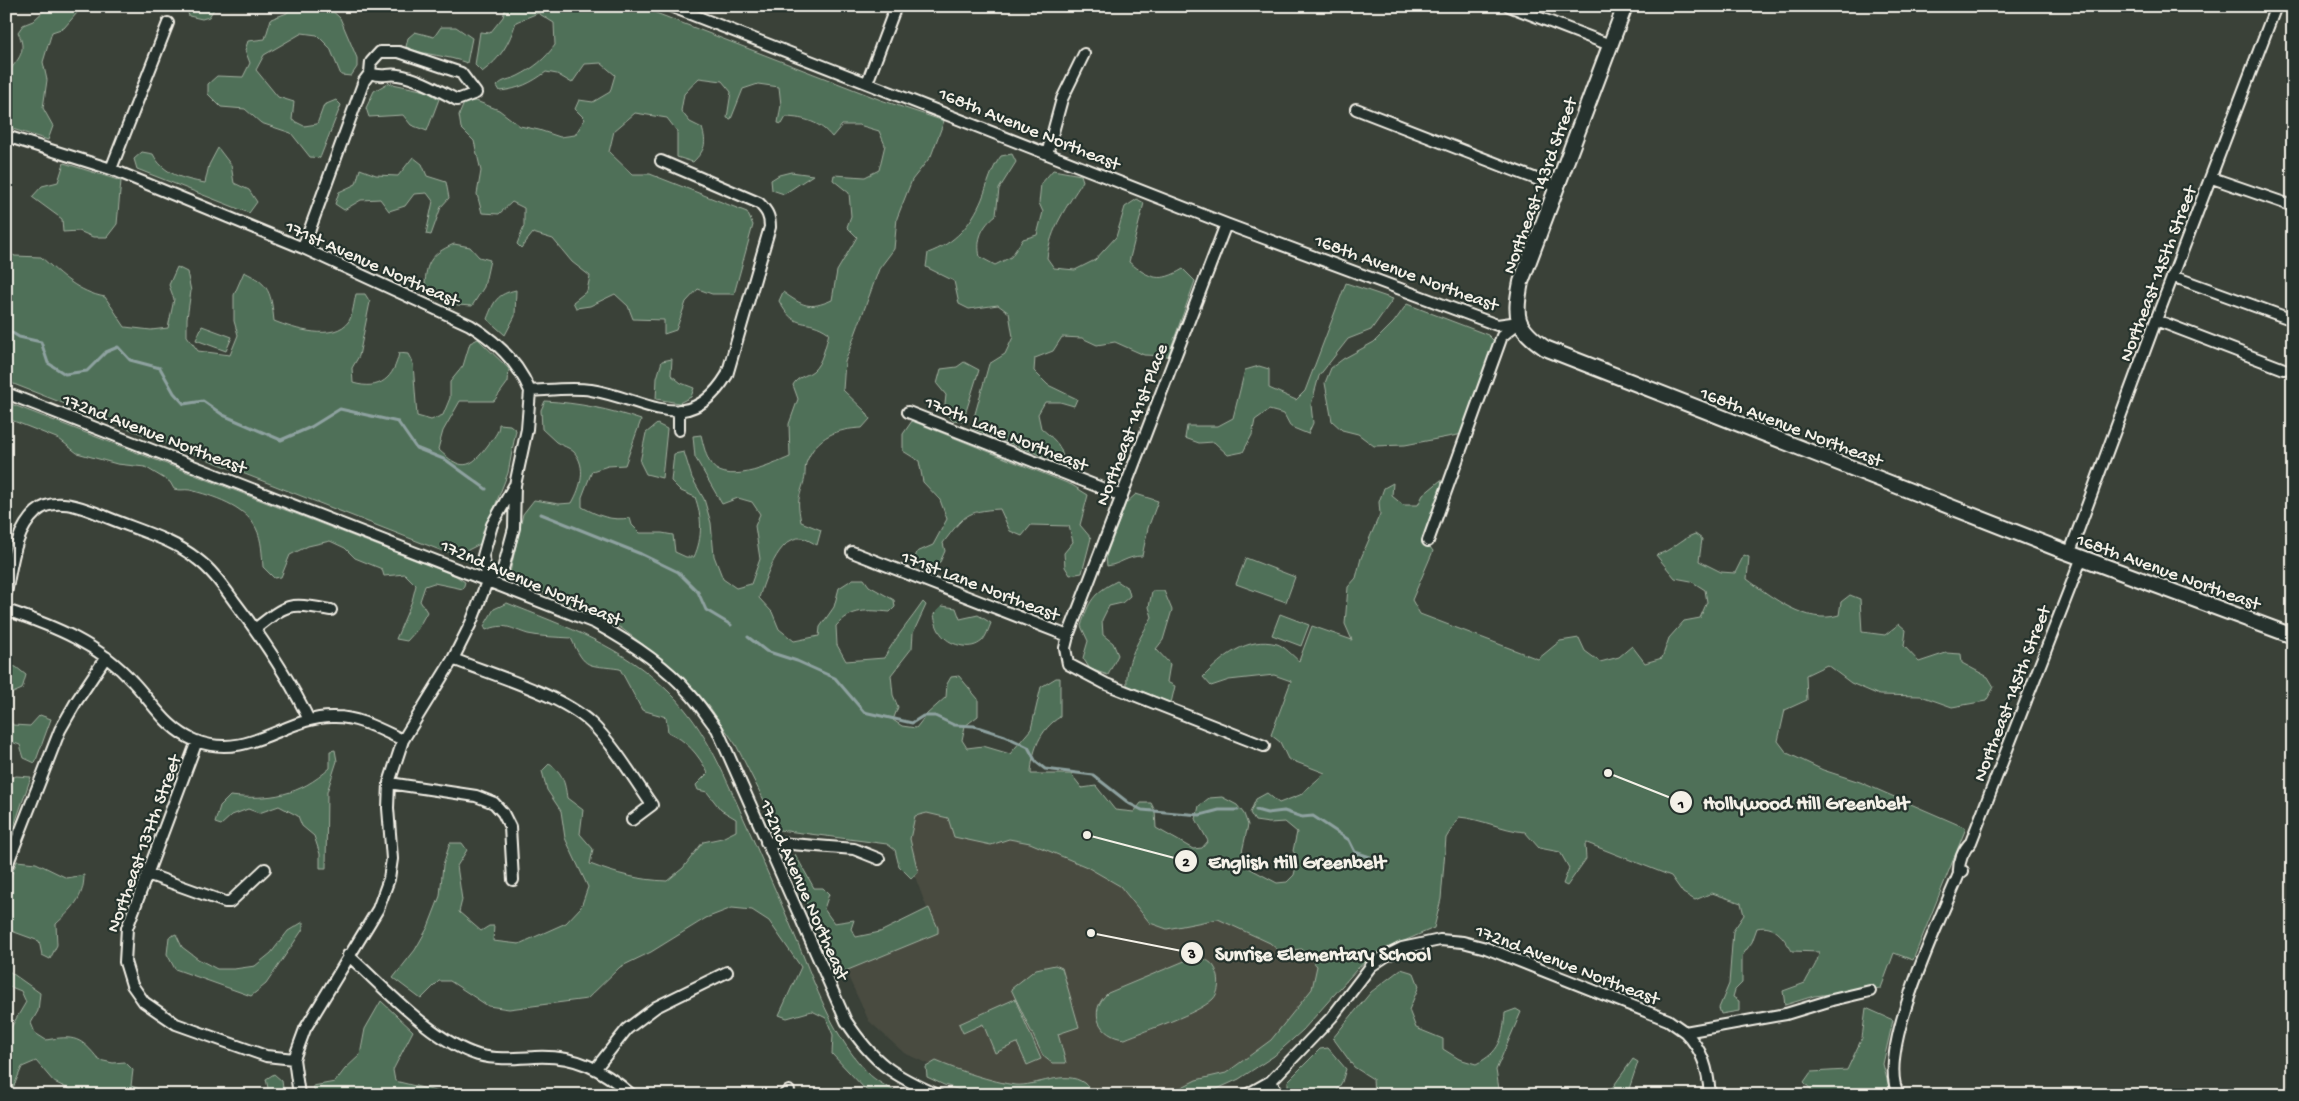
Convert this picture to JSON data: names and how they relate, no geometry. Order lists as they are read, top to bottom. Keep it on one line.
{"streets":{"street":["168th Avenue Northeast","Northeast 143rd Street","171st Avenue Northeast","Northeast 145th Street","Northeast 141st Place","172nd Avenue Northeast","170th Lane Northeast","171st Lane Northeast","Northeast 137th Street"]},"crossings":[["168th Avenue Northeast","Northeast 143rd Street"],["168th Avenue Northeast","Northeast 145th Street"],["168th Avenue Northeast","Northeast 141st Place"],["Northeast 141st Place","170th Lane Northeast"],["Northeast 141st Place","171st Lane Northeast"]],"places":["Hollywood Hill Greenbelt","English Hill Greenbelt","Sunrise Elementary School"]}
